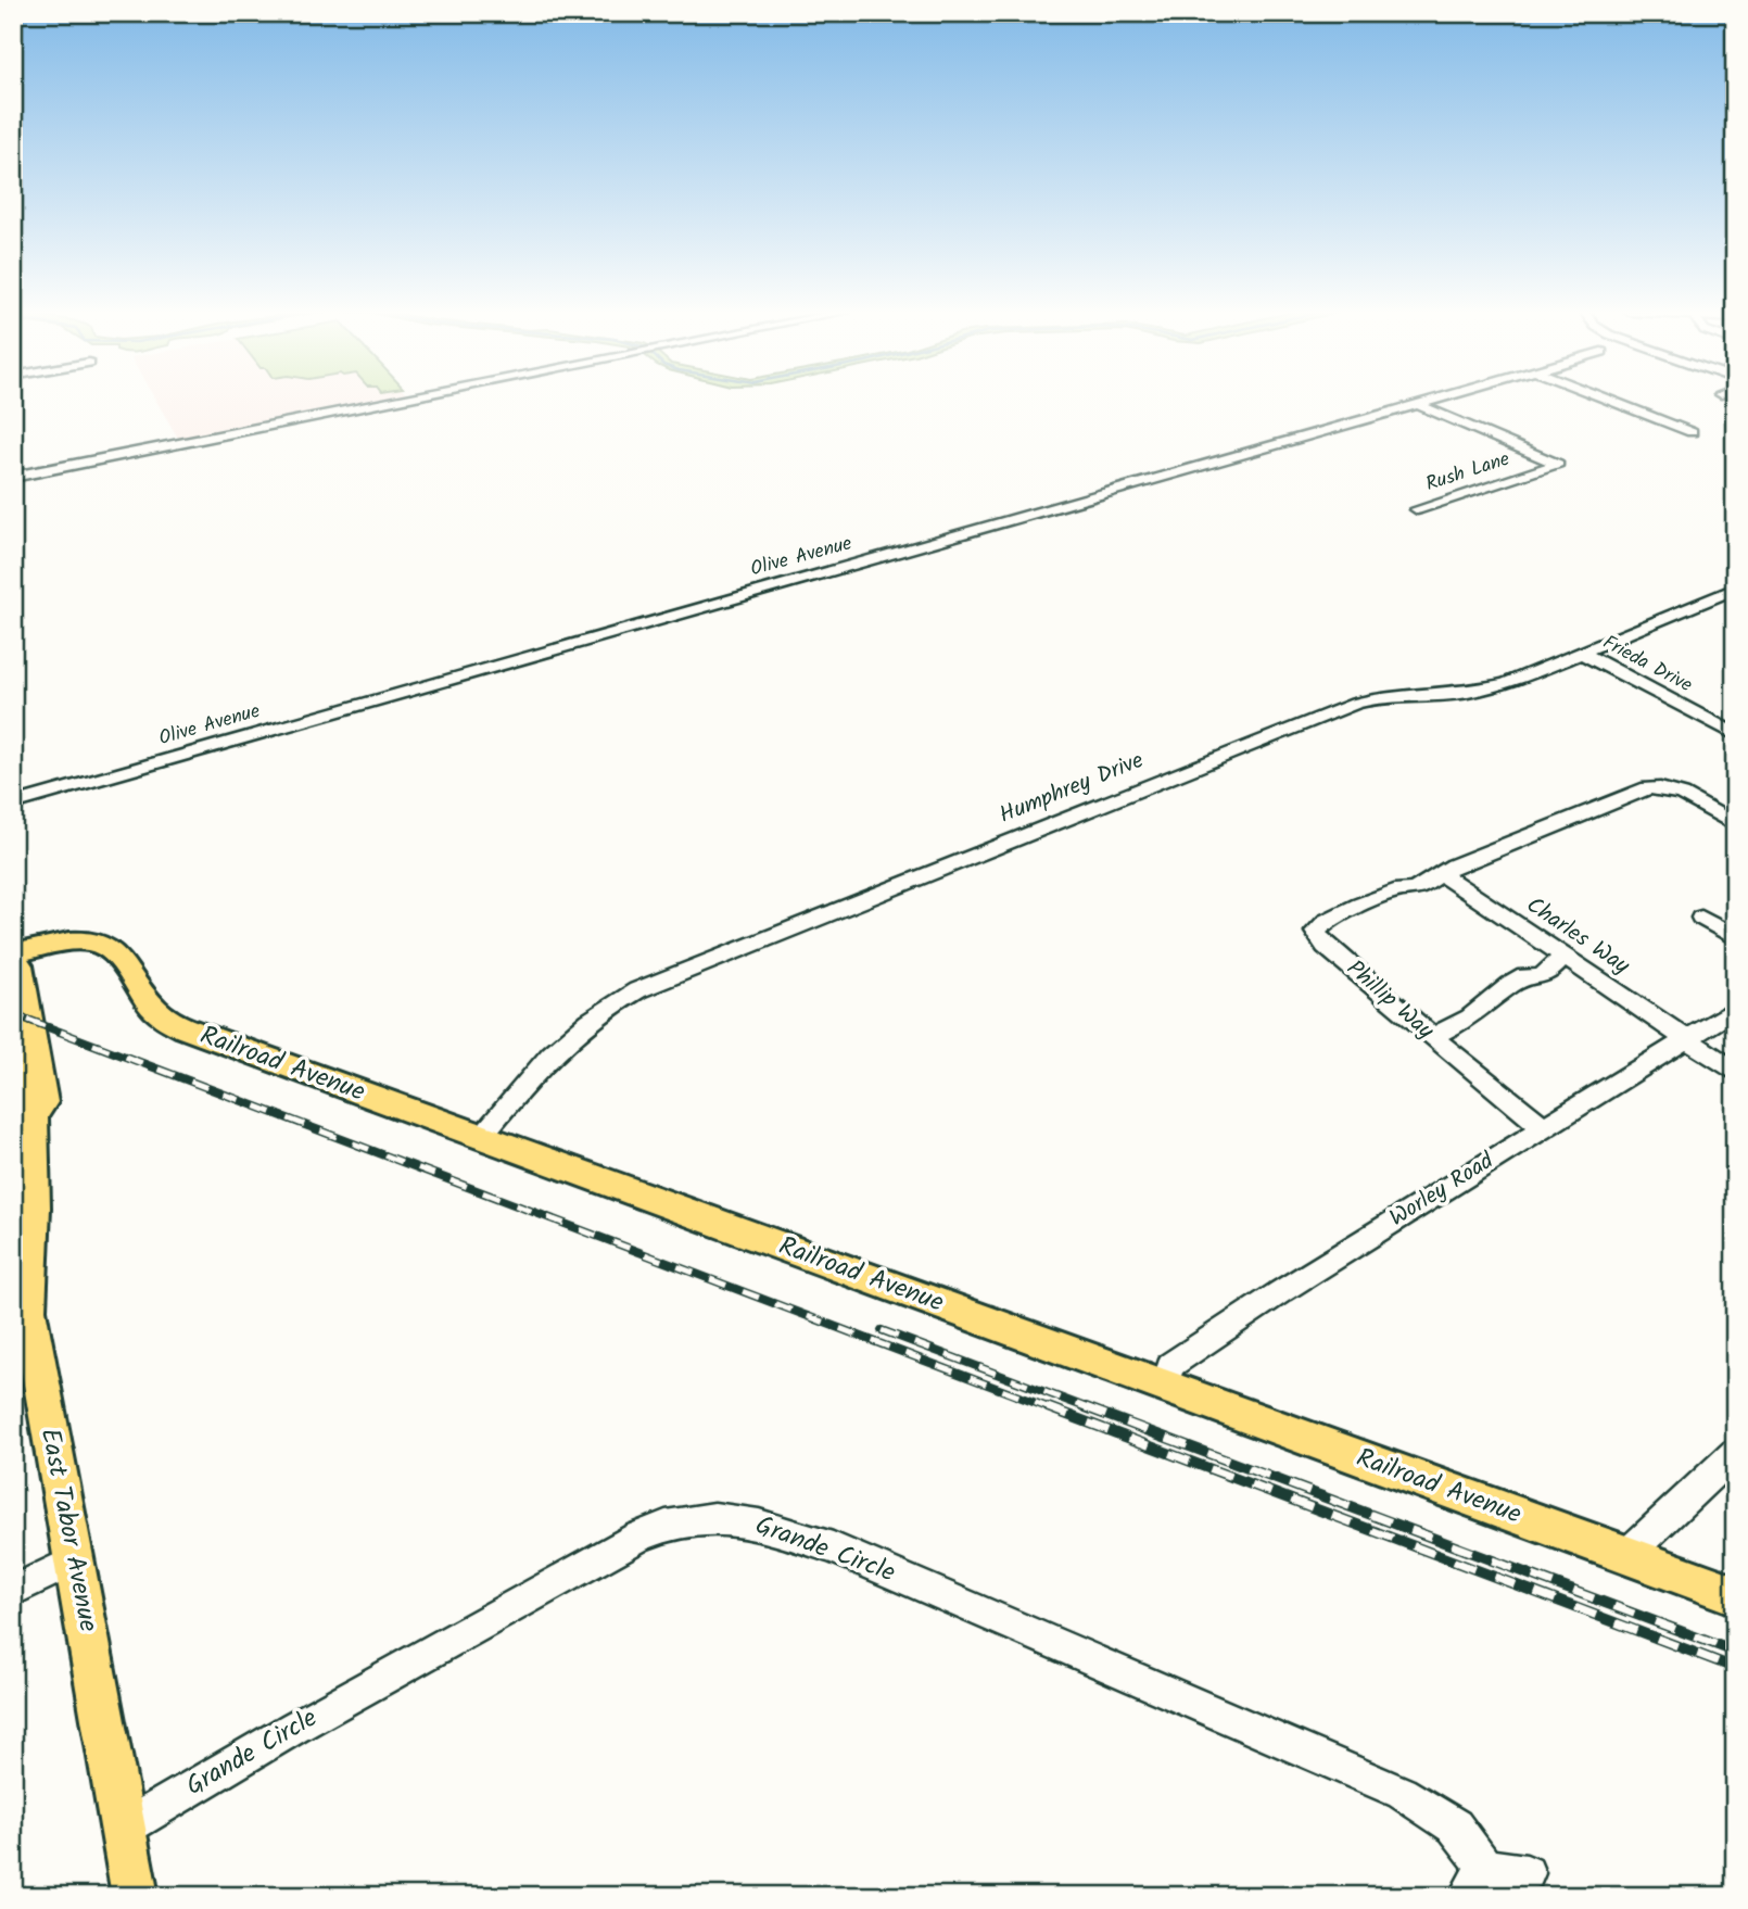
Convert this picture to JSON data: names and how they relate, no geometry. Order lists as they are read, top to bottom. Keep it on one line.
{"streets":{"main road":["Railroad Avenue","East Tabor Avenue"],"street":["Rush Lane","Olive Avenue","Frieda Drive","Humphrey Drive","Charles Way","Phillip Way","Worley Road","Grande Circle"]},"crossings":[["Rush Lane","Olive Avenue"],["Frieda Drive","Humphrey Drive"],["Humphrey Drive","Railroad Avenue"],["Charles Way","Phillip Way"],["Charles Way","Worley Road"],["Phillip Way","Worley Road"],["Railroad Avenue","Worley Road"],["East Tabor Avenue","Grande Circle"]]}
